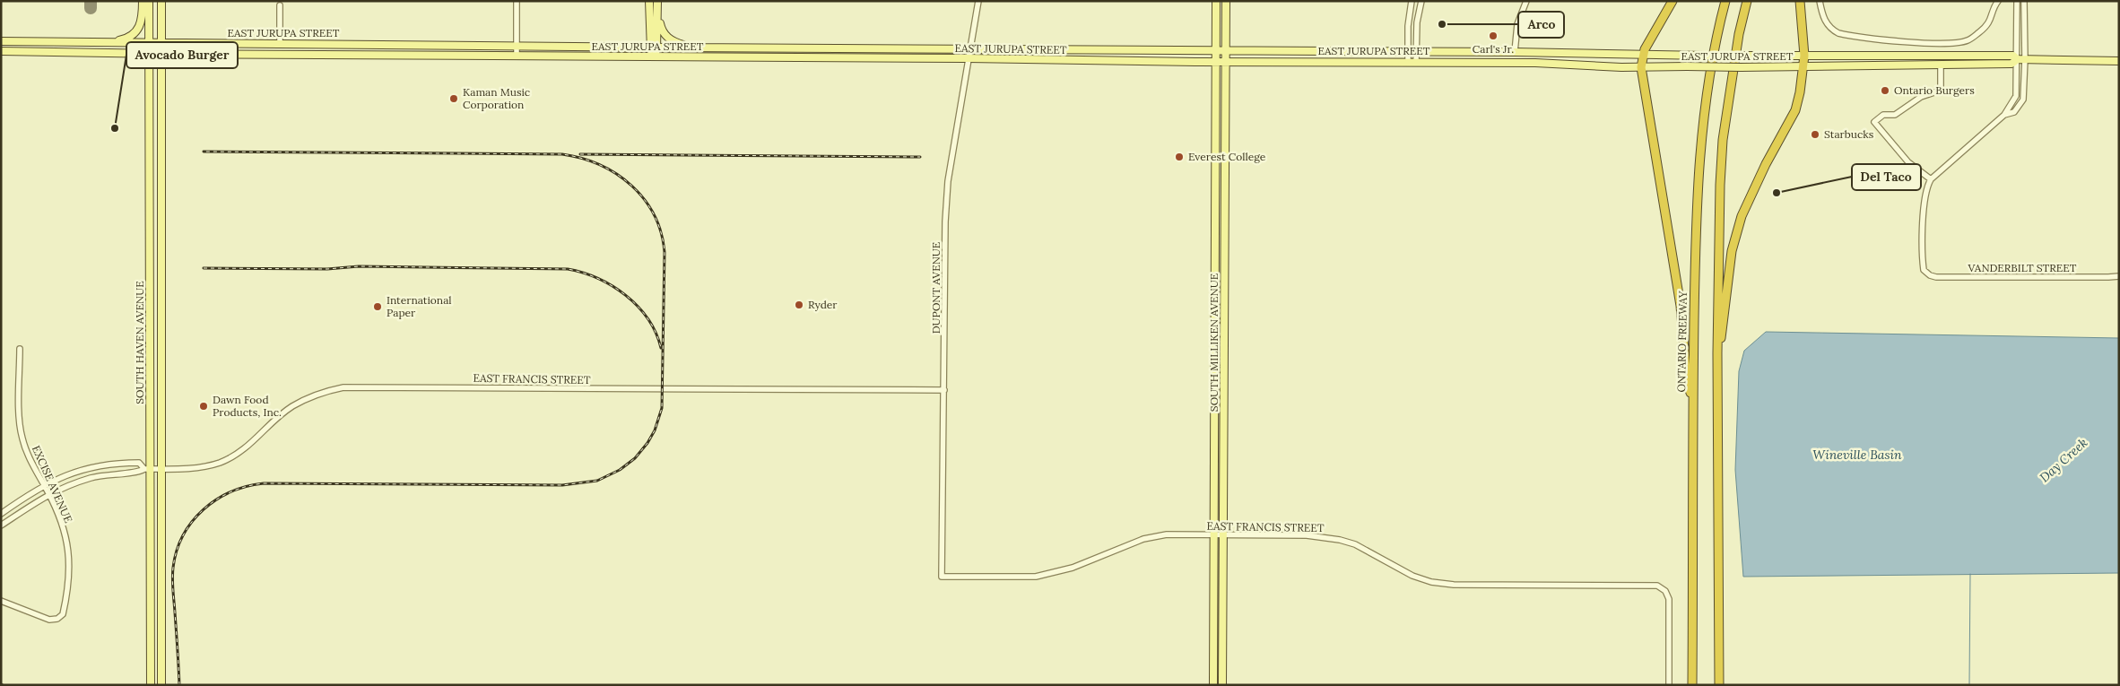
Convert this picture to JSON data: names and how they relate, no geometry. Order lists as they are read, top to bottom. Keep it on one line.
{"streets":{"highway":["ONTARIO FREEWAY"],"main road":["EAST JURUPA STREET","SOUTH HAVEN AVENUE","SOUTH MILLIKEN AVENUE"],"street":["VANDERBILT STREET","DUPONT AVENUE","EAST FRANCIS STREET","EXCISE AVENUE"]},"crossings":[["EAST JURUPA STREET","DUPONT AVENUE"],["EAST JURUPA STREET","SOUTH HAVEN AVENUE"],["EAST JURUPA STREET","SOUTH MILLIKEN AVENUE"],["DUPONT AVENUE","EAST FRANCIS STREET"],["SOUTH HAVEN AVENUE","EAST FRANCIS STREET"],["SOUTH MILLIKEN AVENUE","EAST FRANCIS STREET"],["EAST FRANCIS STREET","EXCISE AVENUE"]],"water":["Wineville Basin","Day Creek"],"places":["Arco","Carl's Jr.","Ontario Burgers","Kaman Music Corporation","Avocado Burger","Starbucks","Everest College","Del Taco","Ryder","International Paper","Dawn Food Products, Inc."]}
